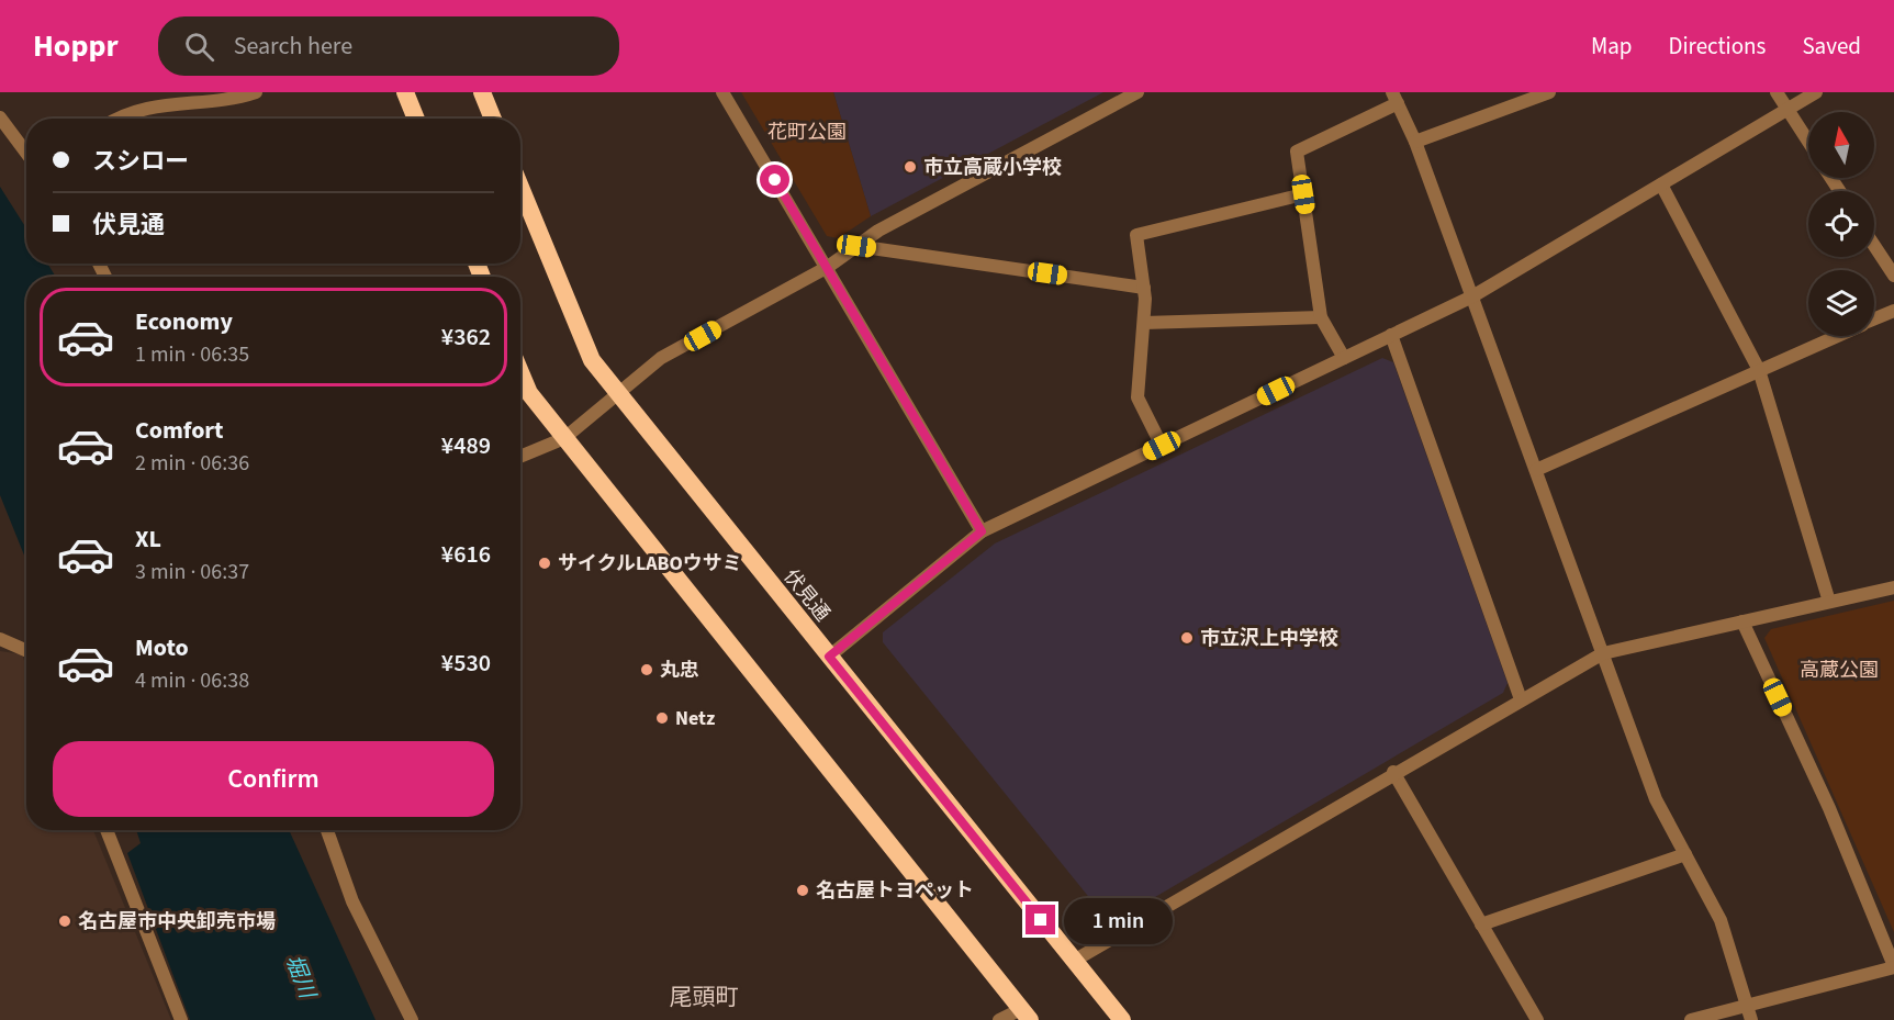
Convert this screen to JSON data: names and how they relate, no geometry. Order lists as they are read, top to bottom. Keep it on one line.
{"streets":{"highway":["伏見通"]},"districts":["尾頭町"],"water":["堀川"],"parks":["花町公園","高蔵公園"],"places":["市立高蔵小学校","サイクルLABOウサミ","市立沢上中学校","丸忠","Netz","名古屋トヨペット","名古屋市中央卸売市場"],"north":"top","page":{"header":"Hoppr","search":"Search here","nav":["Map","Directions","Saved"],"banner":["スシロー","伏見通"],"list":[{"name":"Economy","note":"1 min · 06:35","value":"¥362"},{"name":"Comfort","note":"2 min · 06:36","value":"¥489"},{"name":"XL","note":"3 min · 06:37","value":"¥616"},{"name":"Moto","note":"4 min · 06:38","value":"¥530"}],"buttons":"Confirm","bubble":"1 min"}}
